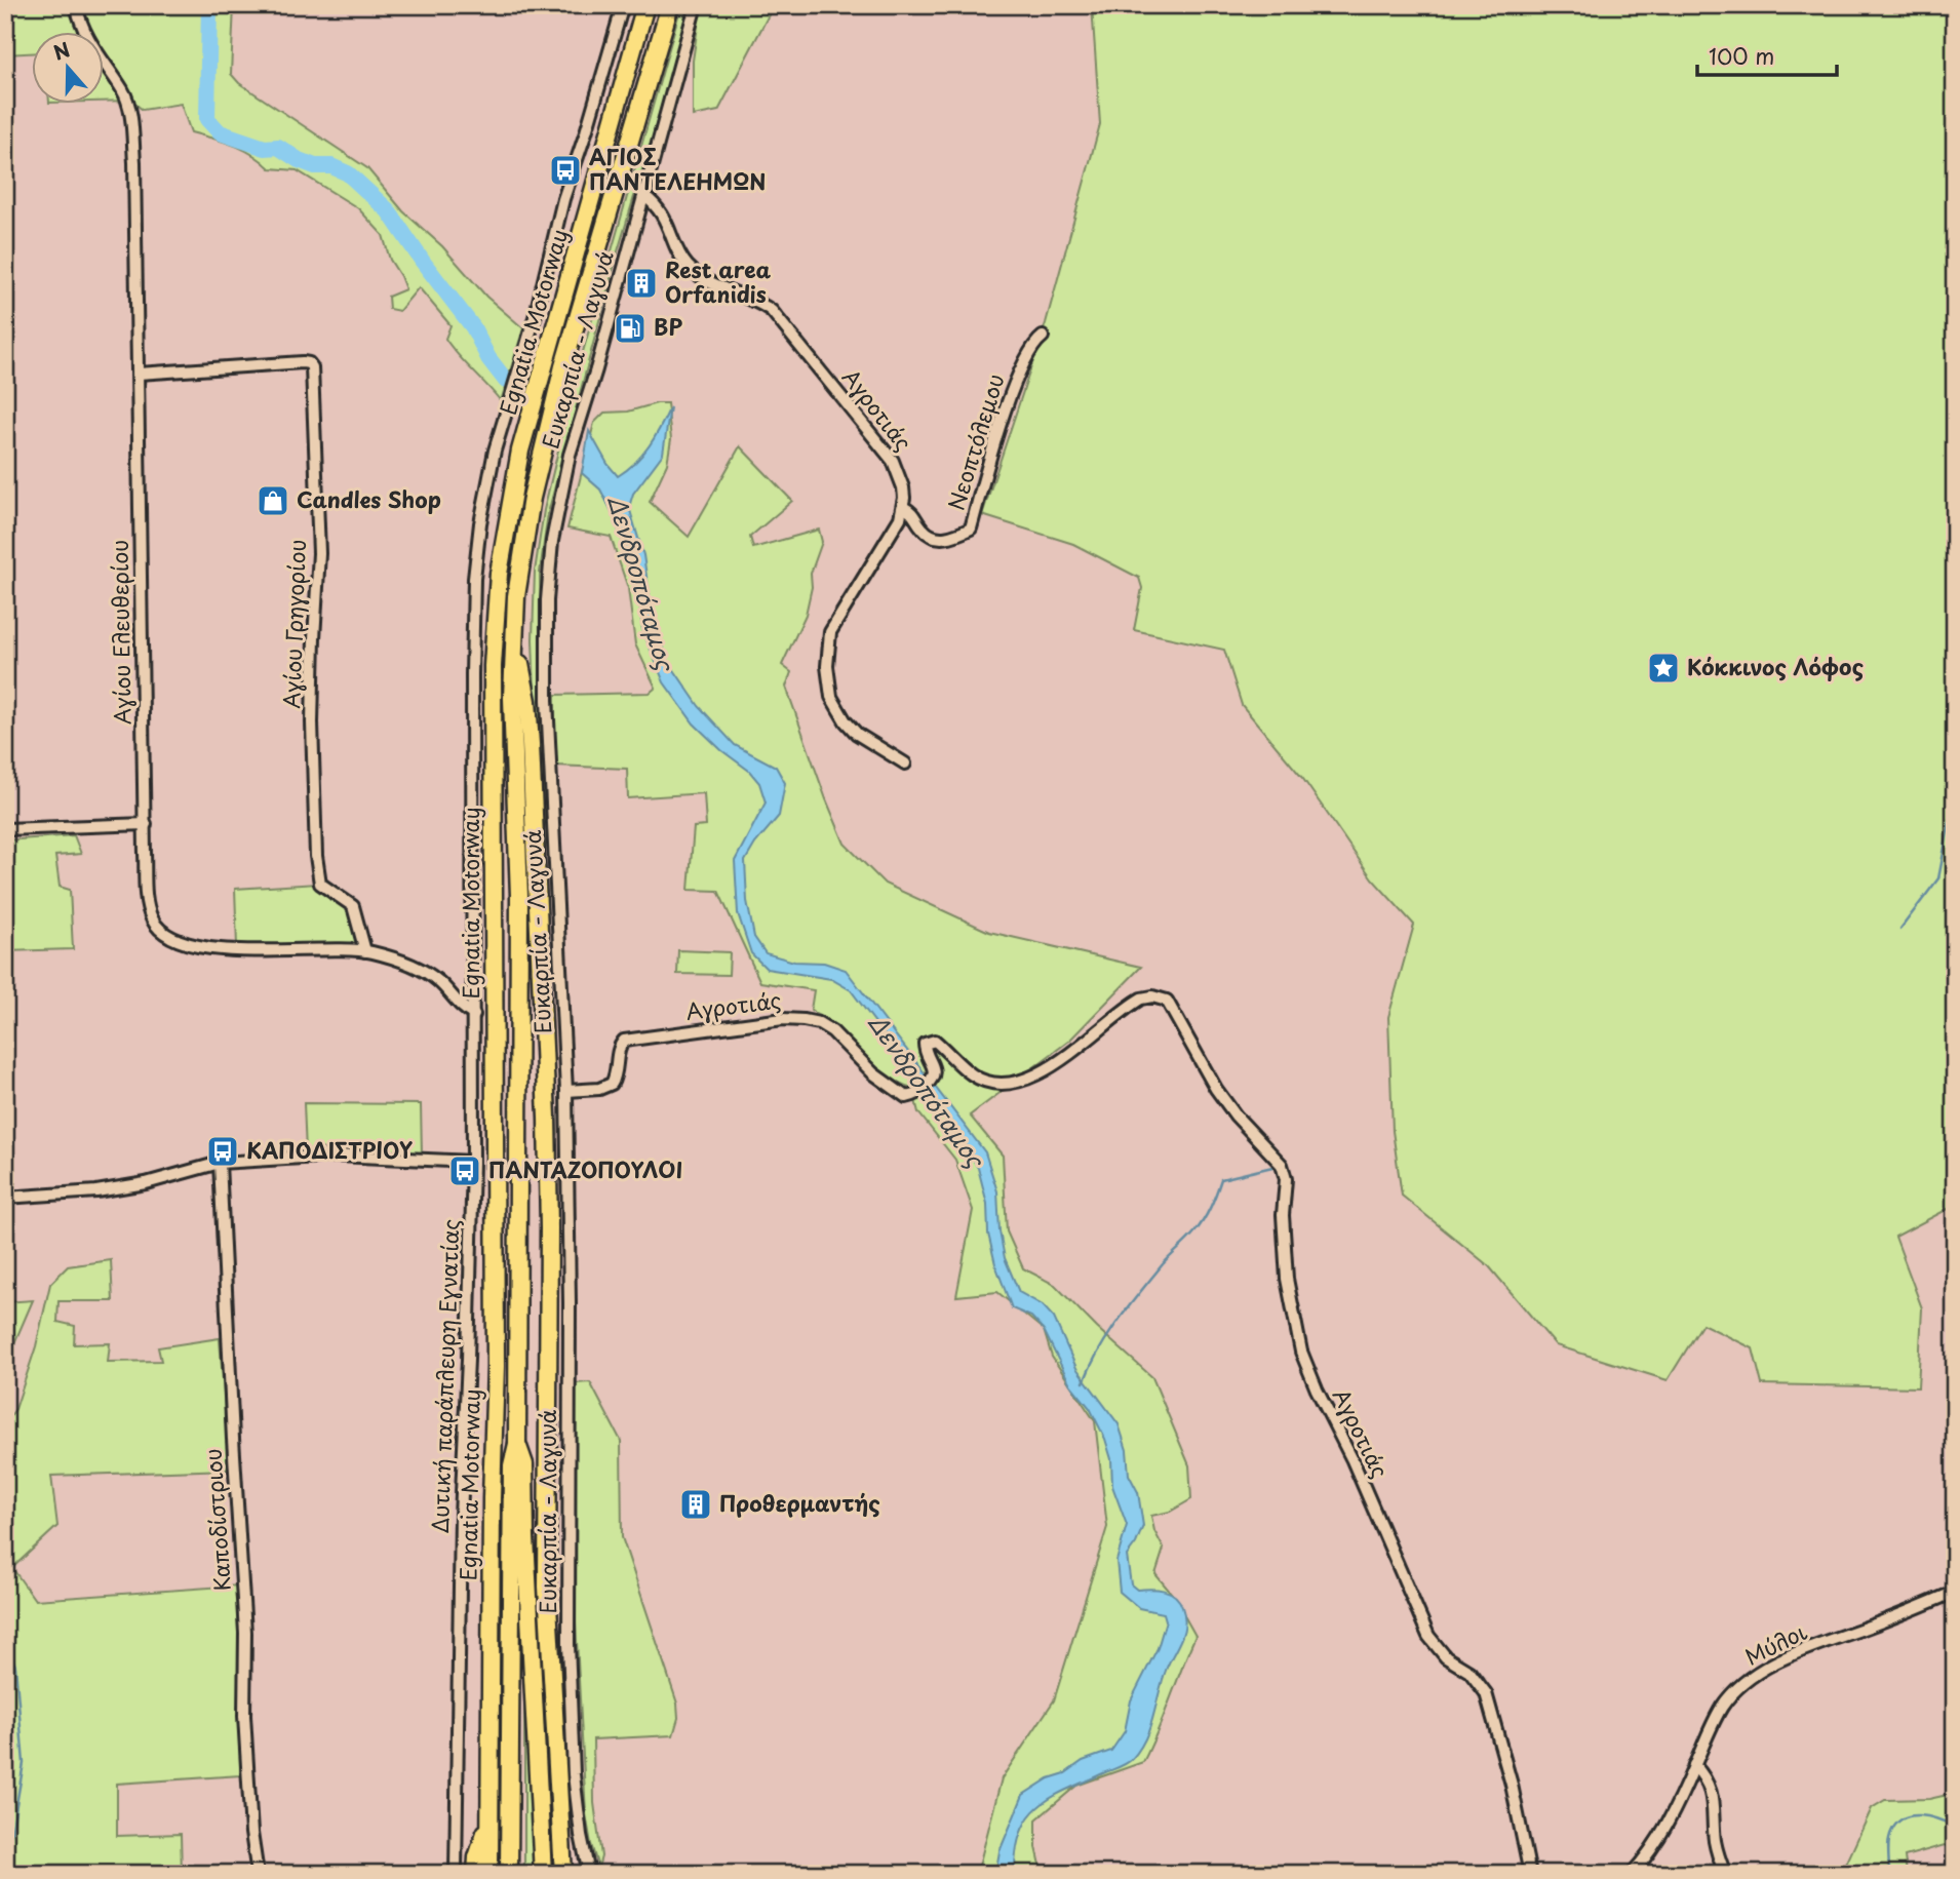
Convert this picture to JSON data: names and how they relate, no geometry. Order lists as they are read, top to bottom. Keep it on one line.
{"streets":{"highway":["Egnatia Motorway"],"street":["Ευκαρπία - Λαγυνά","Αγροτιάς","Νεοπτόλεμου","Αγίου Γρηγορίου","Αγίου Ελευθερίου","Δυτική παράπλευρη Εγνατίας","Καποδίστριου","Μύλοι"]},"crossings":[["Ευκαρπία - Λαγυνά","Αγροτιάς"],["Αγροτιάς","Νεοπτόλεμου"],["Αγίου Γρηγορίου","Αγίου Ελευθερίου"],["Αγίου Ελευθερίου","Δυτική παράπλευρη Εγνατίας"]],"water":["Δενδροπόταμος"],"places":{"bus stop":["ΑΓΙΟΣ ΠΑΝΤΕΛΕΗΜΩΝ","ΚΑΠΟΔΙΣΤΡΙΟΥ","ΠΑΝΤΑΖΟΠΟΥΛΟΙ"],"building":["Rest area Orfanidis","Προθερμαντής"],"fuel station":["BP"],"shop":["Candles Shop"],"place":["Κόκκινος Λόφος"]},"scale_bar":"100 m","north":"top"}
